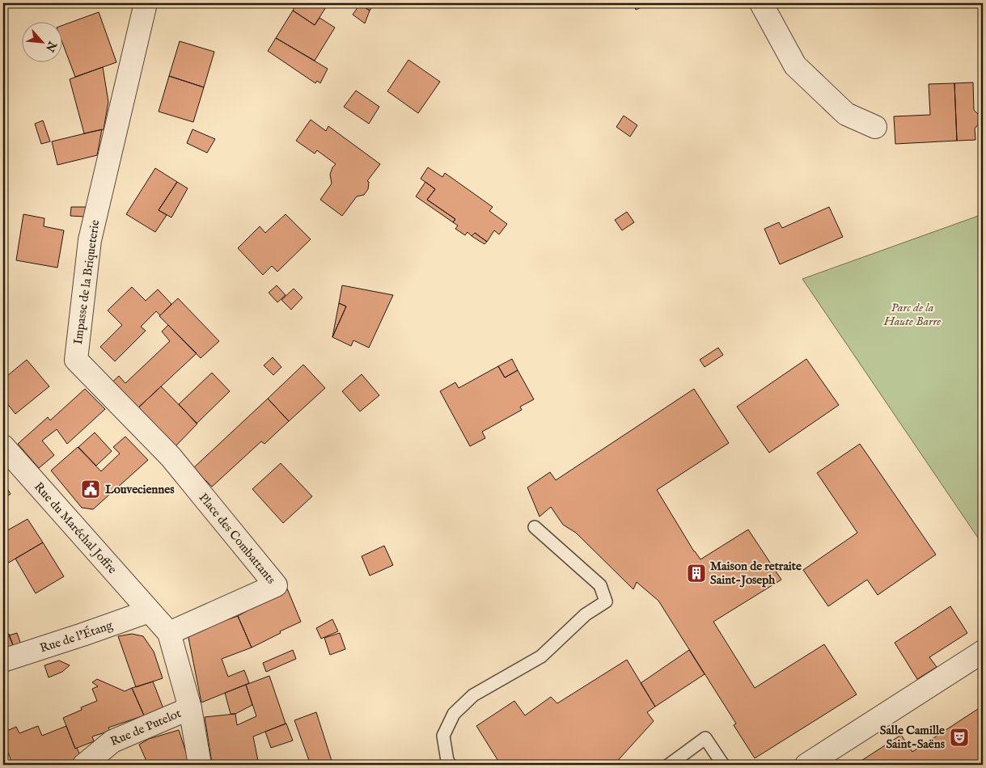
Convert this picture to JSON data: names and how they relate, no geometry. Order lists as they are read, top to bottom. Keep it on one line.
{"streets":{"street":["Impasse de la Briqueterie","Rue du Maréchal Joffre","Place des Combattants","Rue de l'Étang","Rue de Putelot"]},"crossings":[["Impasse de la Briqueterie","Place des Combattants"],["Rue du Maréchal Joffre","Place des Combattants"],["Rue du Maréchal Joffre","Rue de l'Étang"]],"parks":["Parc de la Haute Barre"],"places":{"public building":["Louveciennes"],"building":["Maison de retraite Saint-Joseph"],"theatre":["Salle Camille Saint-Saëns"]},"north":"bottom right"}
